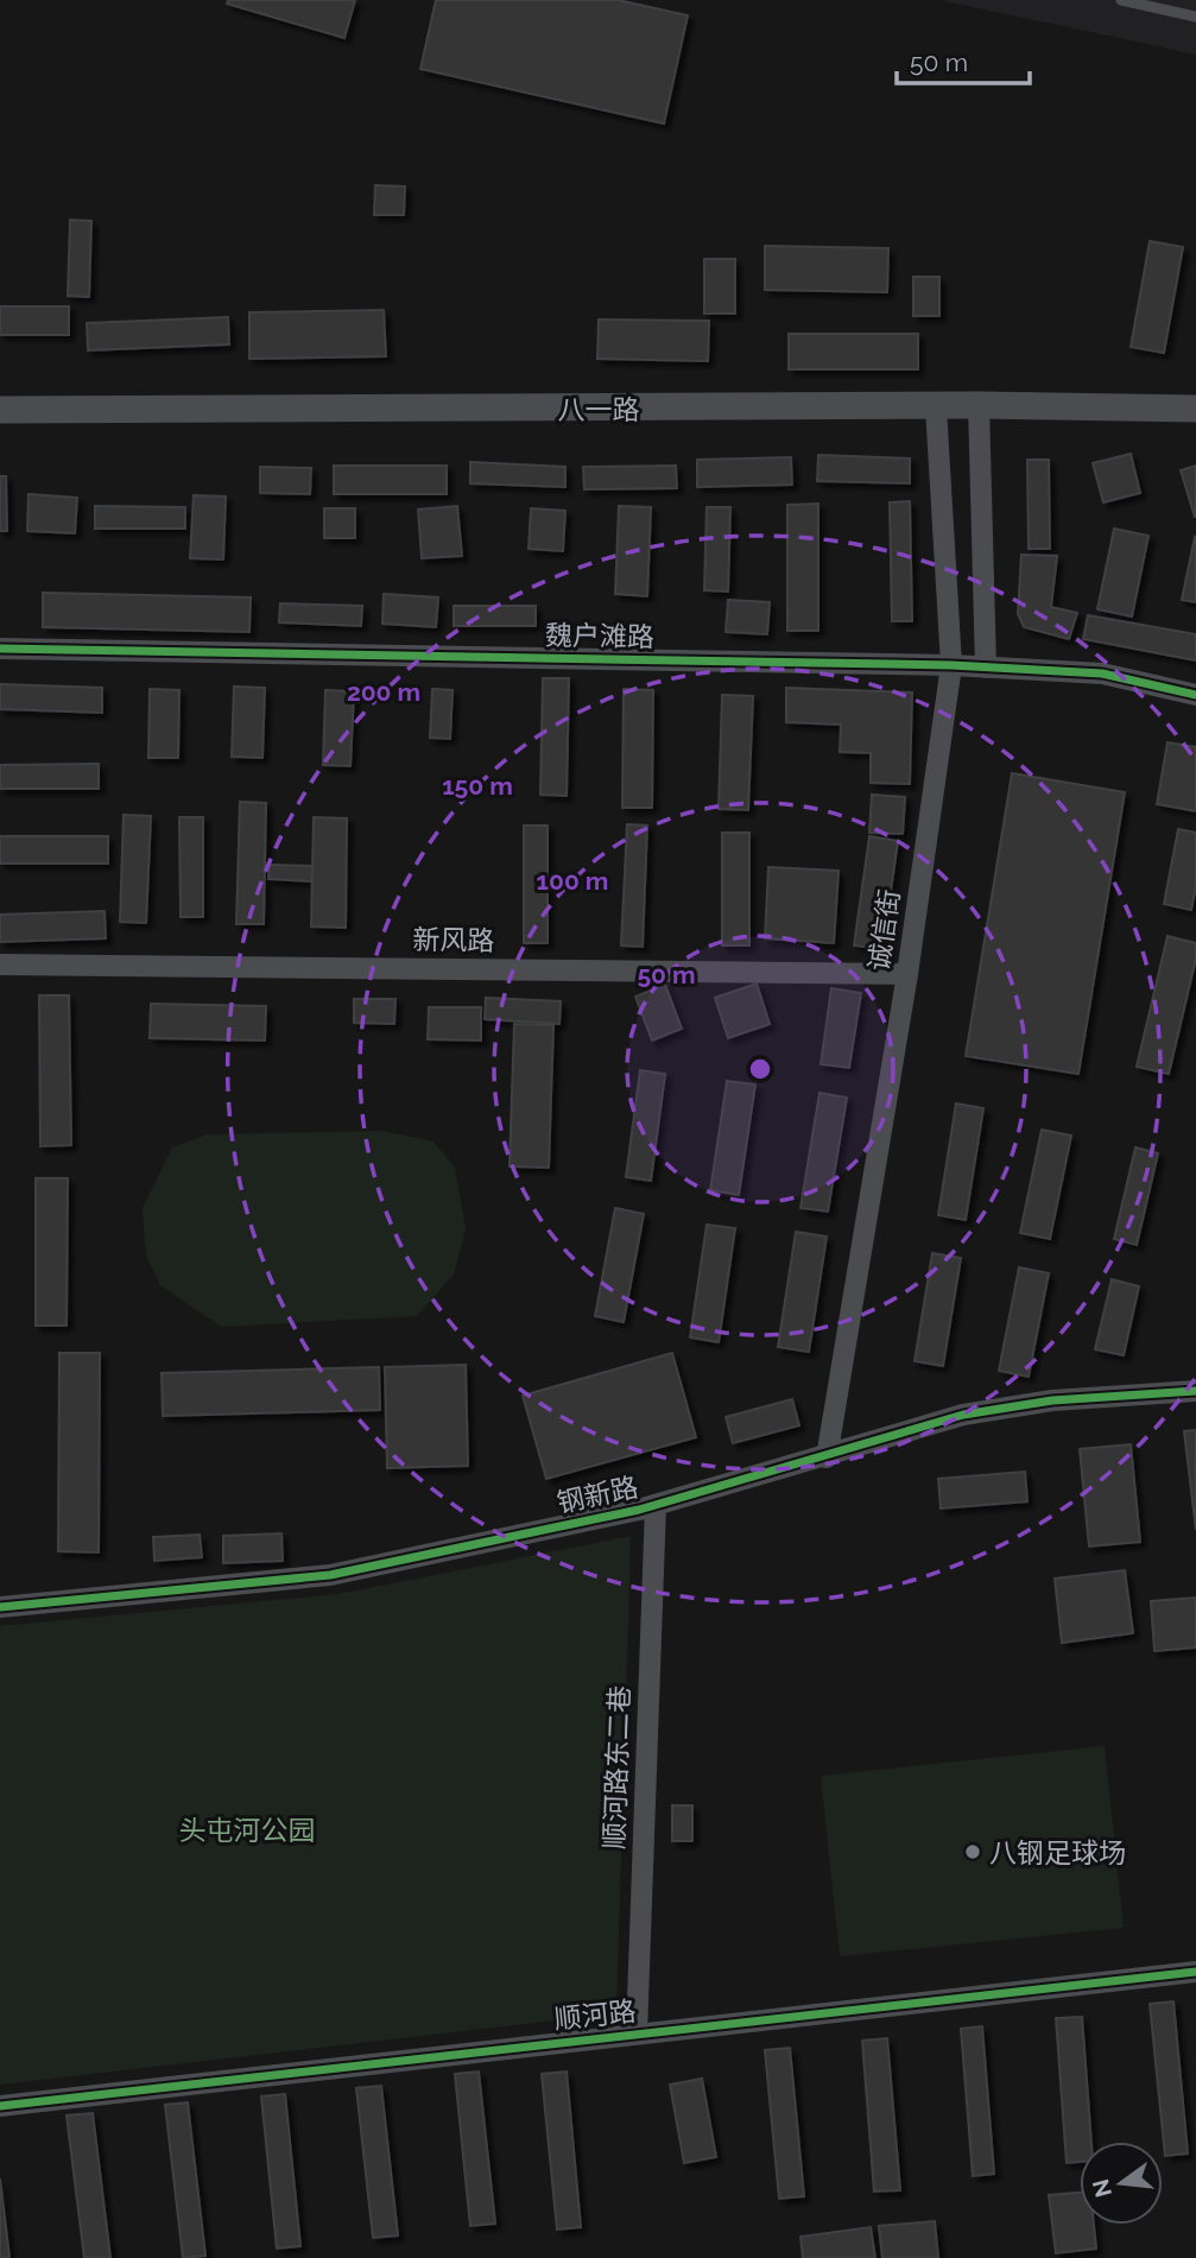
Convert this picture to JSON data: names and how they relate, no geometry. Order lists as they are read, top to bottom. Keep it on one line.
{"streets":{"street":["八一路","魏户滩路","诚信街","新风路","钢新路","顺河路东二巷","顺河路"]},"crossings":[["八一路","诚信街"],["魏户滩路","诚信街"],["诚信街","新风路"],["诚信街","钢新路"],["钢新路","顺河路东二巷"],["顺河路东二巷","顺河路"]],"parks":["头屯河公园"],"places":["八钢足球场"],"scale_bar":"50 m","north":"left","rings":["200 m","150 m","100 m","50 m"]}
